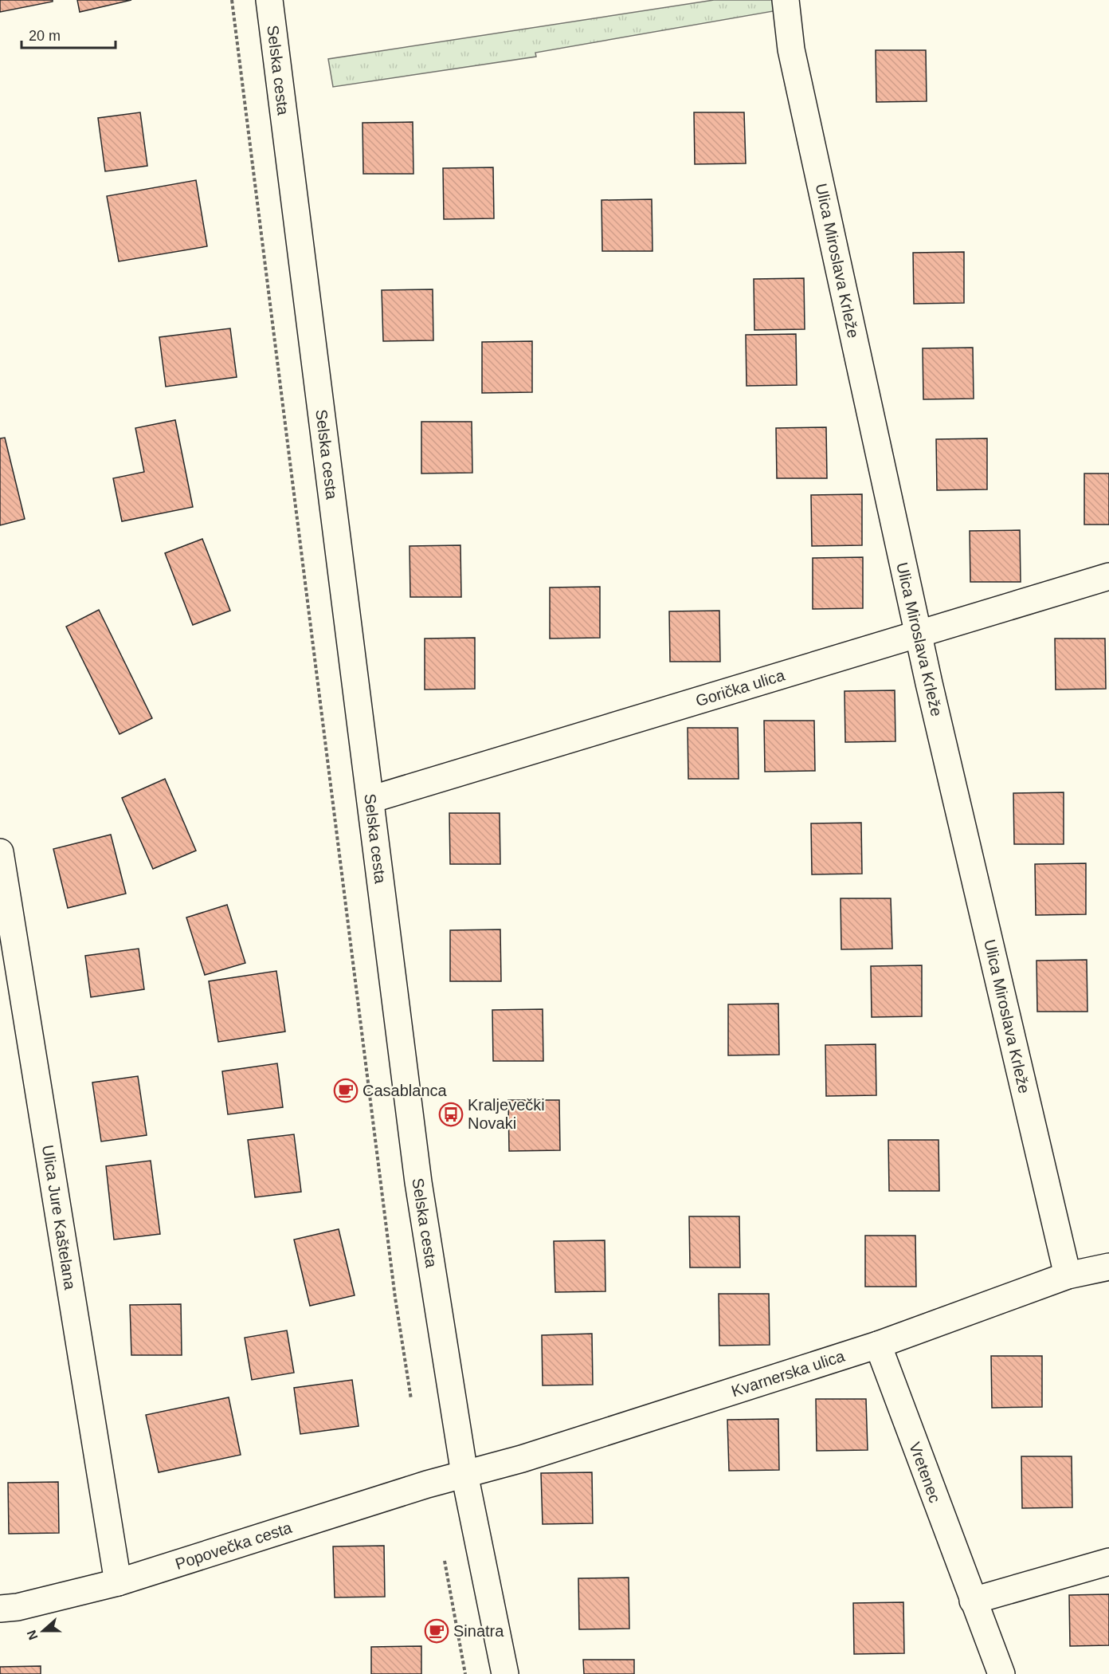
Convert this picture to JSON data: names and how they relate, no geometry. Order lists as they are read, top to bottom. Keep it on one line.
{"streets":{"street":["Selska cesta","Ulica Miroslava Krleže","Gorička ulica","Ulica Jure Kaštelana","Kvarnerska ulica","Vretenec","Popovečka cesta"]},"crossings":[["Selska cesta","Gorička ulica"],["Selska cesta","Kvarnerska ulica"],["Selska cesta","Popovečka cesta"],["Ulica Miroslava Krleže","Gorička ulica"],["Ulica Miroslava Krleže","Kvarnerska ulica"],["Ulica Jure Kaštelana","Popovečka cesta"],["Kvarnerska ulica","Vretenec"],["Kvarnerska ulica","Popovečka cesta"]],"places":{"cafe":["Casablanca","Sinatra"],"bus stop":["Kraljevečki Novaki"]},"scale_bar":"20 m","north":"left"}
